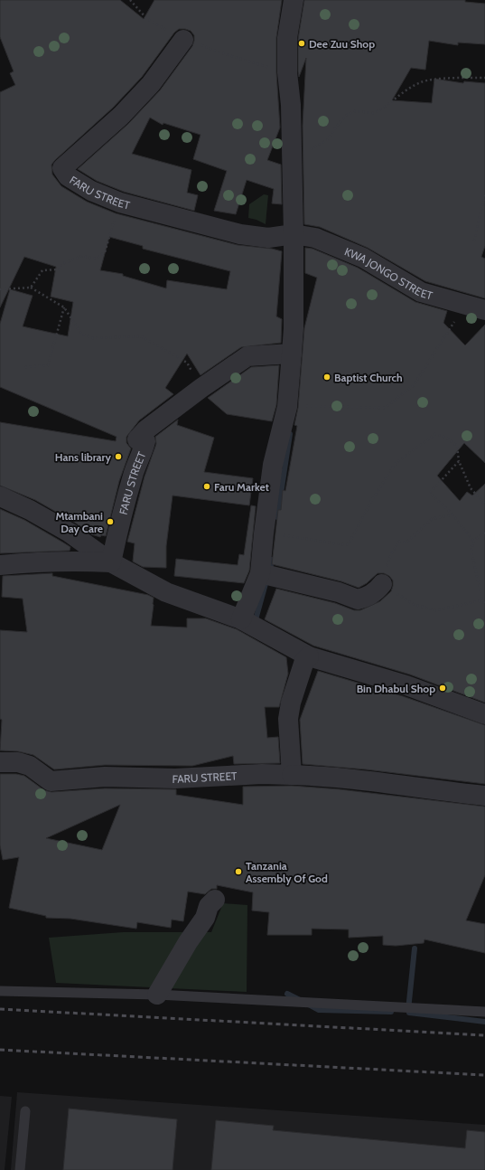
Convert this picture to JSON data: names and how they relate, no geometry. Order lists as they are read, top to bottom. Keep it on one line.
{"streets":{"street":["FARU STREET","KWA JONGO STREET"]},"crossings":[["FARU STREET","KWA JONGO STREET"]],"places":["Dee Zuu Shop","Baptist Church","Hans library","Faru Market","Mtambani Day Care","Bin Dhabul Shop","Tanzania Assembly Of God"]}
